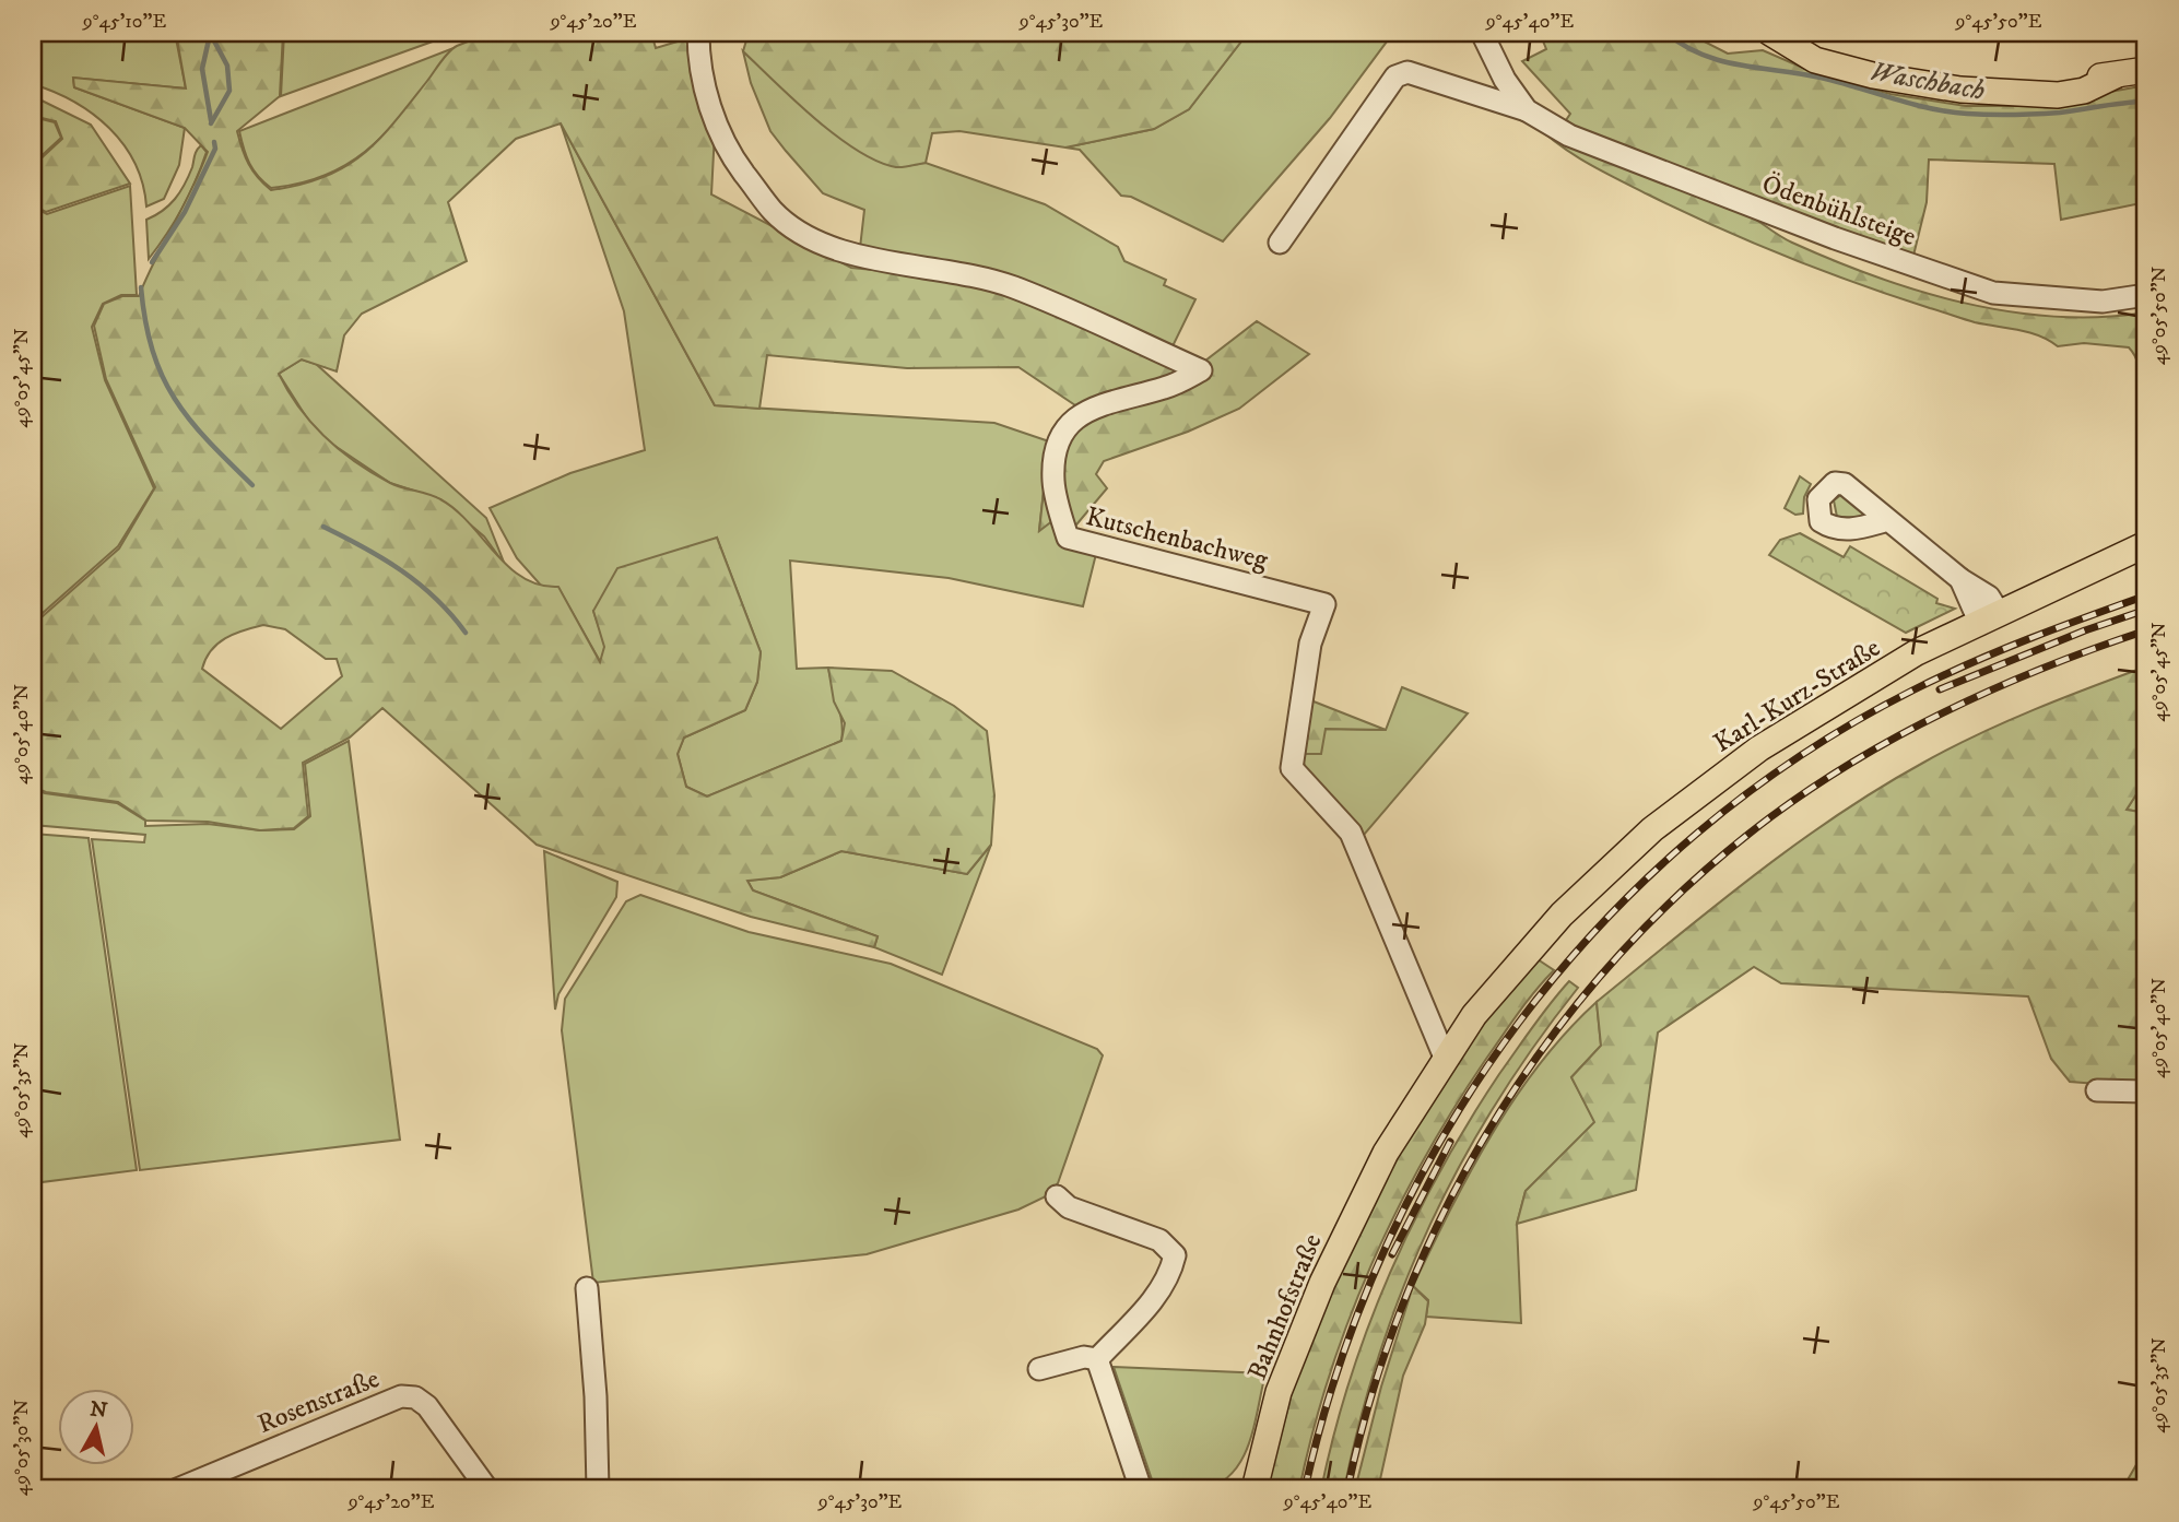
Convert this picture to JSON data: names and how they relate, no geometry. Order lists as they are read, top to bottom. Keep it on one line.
{"streets":{"main road":["Karl-Kurz-Straße","Bahnhofstraße"],"street":["Ödenbühlsteige","Kutschenbachweg","Rosenstraße"]},"crossings":[["Kutschenbachweg","Karl-Kurz-Straße"],["Kutschenbachweg","Bahnhofstraße"],["Karl-Kurz-Straße","Bahnhofstraße"]],"water":["Waschbach"],"north":"top","coordinates":["9°45'10\"E","9°45'20\"E","9°45'30\"E","9°45'40\"E","9°45'50\"E","49°05'50\"N","49°05'45\"N","49°05'40\"N","49°05'35\"N","49°05'30\"N"]}
